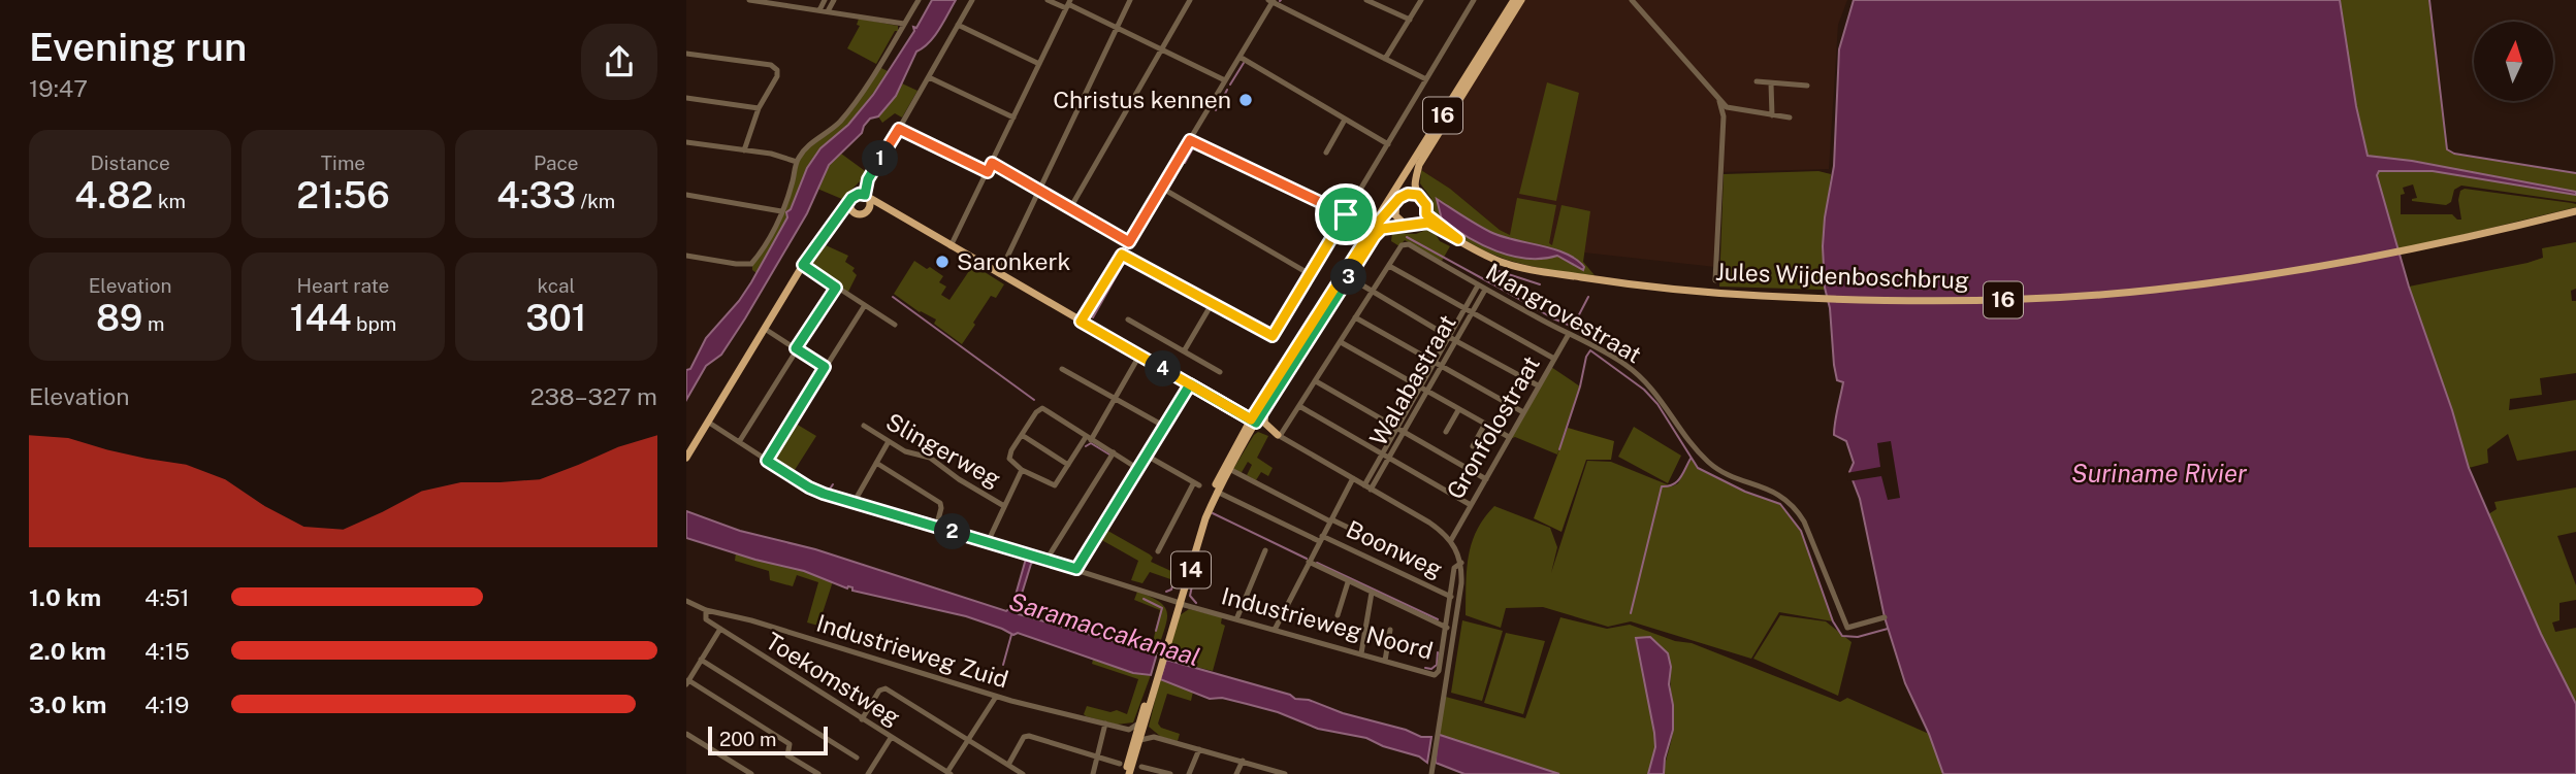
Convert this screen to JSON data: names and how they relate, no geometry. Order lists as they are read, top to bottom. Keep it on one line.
{"streets":{"main road":["16","Jules Wijdenboschbrug","14"],"street":["Mangrovestraat","Walabastraat","Gronfolostraat","Slingerweg","Boonweg","Industrieweg Noord","Industrieweg Zuid","Toekomstweg"]},"crossings":[["16","Jules Wijdenboschbrug"],["16","14"],["Jules Wijdenboschbrug","14"],["Mangrovestraat","Walabastraat"],["Mangrovestraat","Gronfolostraat"],["Boonweg","14"],["Boonweg","Industrieweg Noord"],["14","Industrieweg Noord"],["14","Industrieweg Zuid"],["Industrieweg Zuid","Toekomstweg"]],"water":["Suriname Rivier","Saramaccakanaal"],"places":["Christus kennen","Saronkerk"],"scale_bar":"200 m","north":"top","page":{"heading":["Evening run","19:47"],"stats":[["Distance","4.82 km"],["Time","21:56"],["Pace","4:33 /km"],["Elevation","89 m"],["Heart rate","144 bpm"],["kcal","301"]],"pins":["1","3","4","2"],"chart":["Elevation","238–327 m"],"list":[{"name":"1.0 km","note":"4:51"},{"name":"2.0 km","note":"4:15"},{"name":"3.0 km","note":"4:19"}],"scale":"200 m"}}
